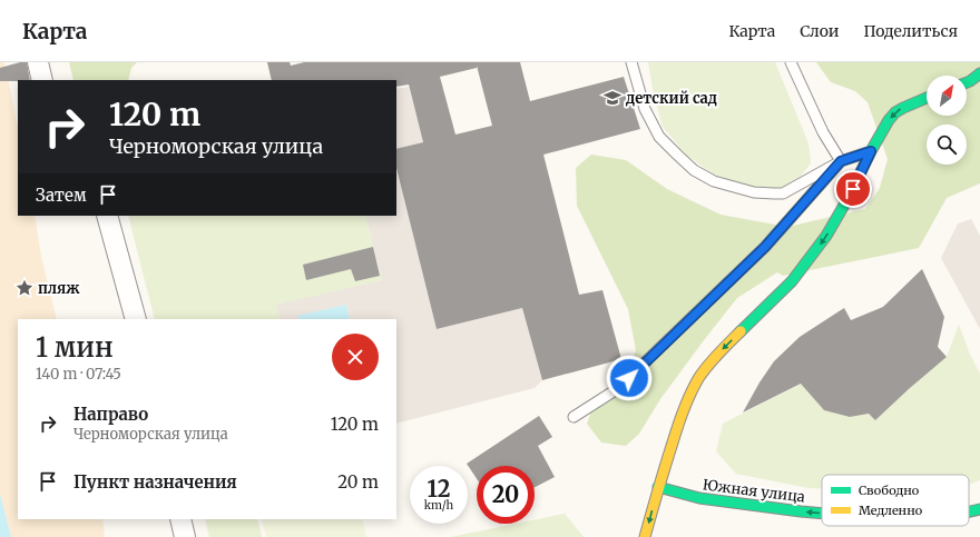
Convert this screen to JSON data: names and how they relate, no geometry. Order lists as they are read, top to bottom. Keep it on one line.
{"streets":{"main road":["Южная улица"]},"one_way":["Южная улица"],"places":{"school or university":["детский сад"],"place":["пляж"]},"legend":["Свободно","Медленно"],"north":"top right","page":{"header":"Карта","nav":["Карта","Слои","Поделиться"],"turn":["120 m","Черноморская улица"],"then":"Затем","heading":["1 мин","140 m · 07:45"],"list":[{"name":"Направо","note":"Черноморская улица","value":"120 m"},{"name":"Пункт назначения","value":"20 m"}],"speed":"12 km/h","limit":"20"}}
